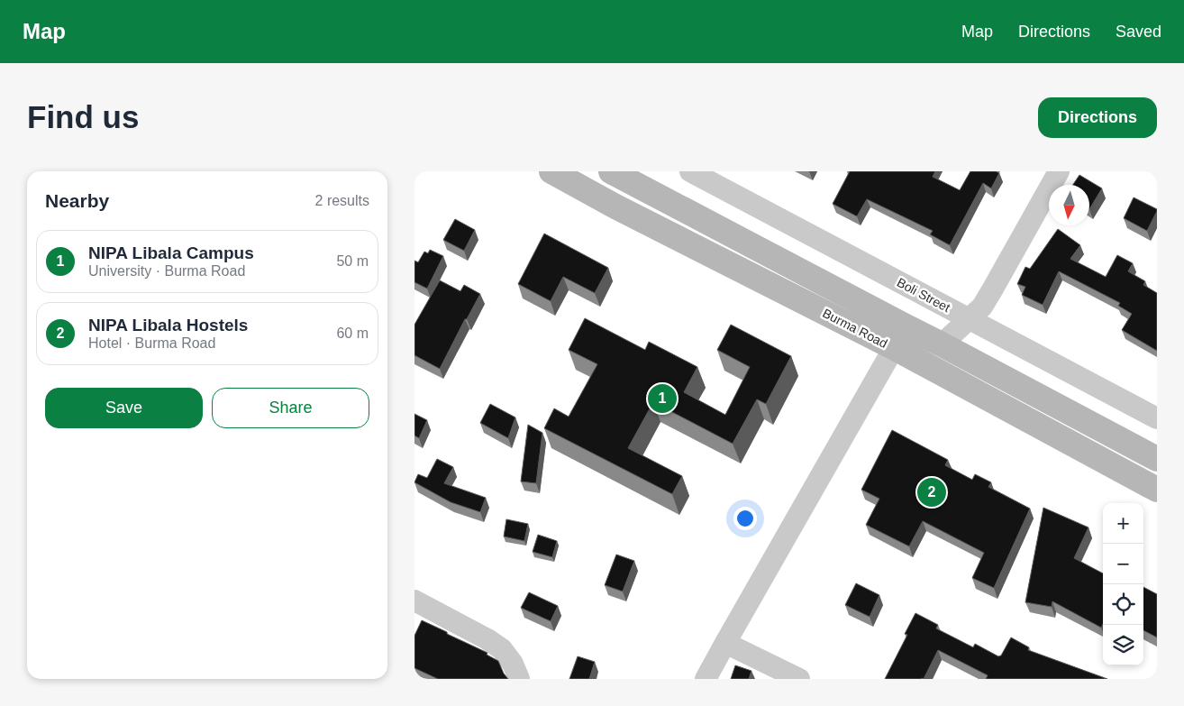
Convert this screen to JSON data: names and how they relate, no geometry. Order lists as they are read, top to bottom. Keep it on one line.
{"streets":{"main road":["Burma Road"],"street":["Boli Street"]},"north":"bottom","page":{"header":"Map","nav":["Map","Directions","Saved"],"buttons":["Directions",["Save","Share"]],"title":"Find us","heading":["Nearby","2 results"],"list":[{"mark":"1","name":"NIPA Libala Campus","note":"University · Burma Road","value":"50 m"},{"mark":"2","name":"NIPA Libala Hostels","note":"Hotel · Burma Road","value":"60 m"}],"pins":["1","2"],"map_buttons":["+","−"]}}
